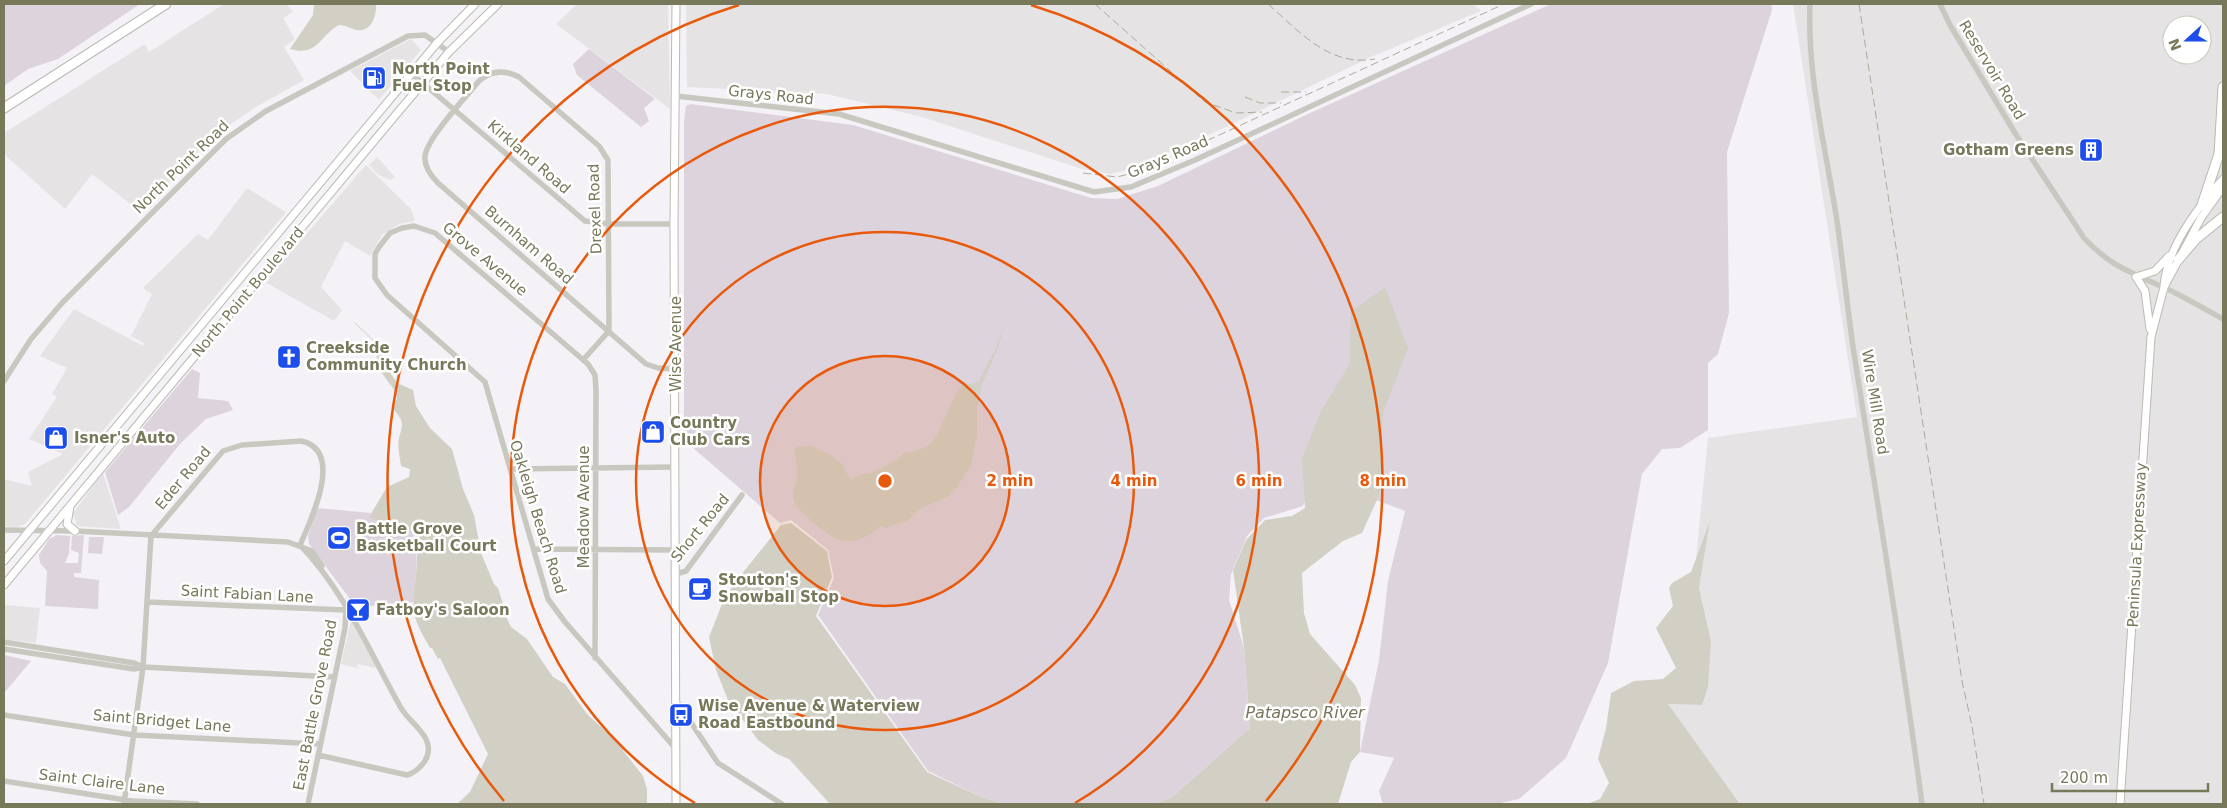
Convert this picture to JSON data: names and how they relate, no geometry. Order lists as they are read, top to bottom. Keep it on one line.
{"streets":{"main road":["North Point Boulevard","Wise Avenue","Peninsula Expressway"],"street":["Reservoir Road","Grays Road","Kirkland Road","North Point Road","Drexel Road","Burnham Road","Grove Avenue","Wire Mill Road","Eder Road","Meadow Avenue","Oakleigh Beach Road","Short Road","Saint Fabian Lane","East Battle Grove Road","Saint Bridget Lane","Saint Claire Lane"]},"crossings":[["Reservoir Road","Peninsula Expressway"],["Grays Road","Wise Avenue"],["Kirkland Road","Drexel Road"],["Kirkland Road","Burnham Road"],["Kirkland Road","North Point Boulevard"],["Kirkland Road","Wise Avenue"],["North Point Road","North Point Boulevard"],["Drexel Road","Burnham Road"],["Burnham Road","Wise Avenue"],["Grove Avenue","Meadow Avenue"],["Grove Avenue","Oakleigh Beach Road"],["Wise Avenue","Oakleigh Beach Road"],["Wise Avenue","Short Road"],["Meadow Avenue","Oakleigh Beach Road"],["Saint Fabian Lane","East Battle Grove Road"],["East Battle Grove Road","Saint Bridget Lane"]],"water":["Patapsco River"],"places":{"fuel station":["North Point Fuel Stop"],"building":["Gotham Greens"],"church":["Creekside Community Church"],"shop":["Country Club Cars","Isner's Auto"],"sports":["Battle Grove Basketball Court"],"cafe":["Stouton's Snowball Stop"],"bar":["Fatboy's Saloon"],"bus stop":["Wise Avenue & Waterview Road Eastbound"]},"scale_bar":"200 m","north":"left","rings":["2 min","4 min","6 min","8 min"]}
